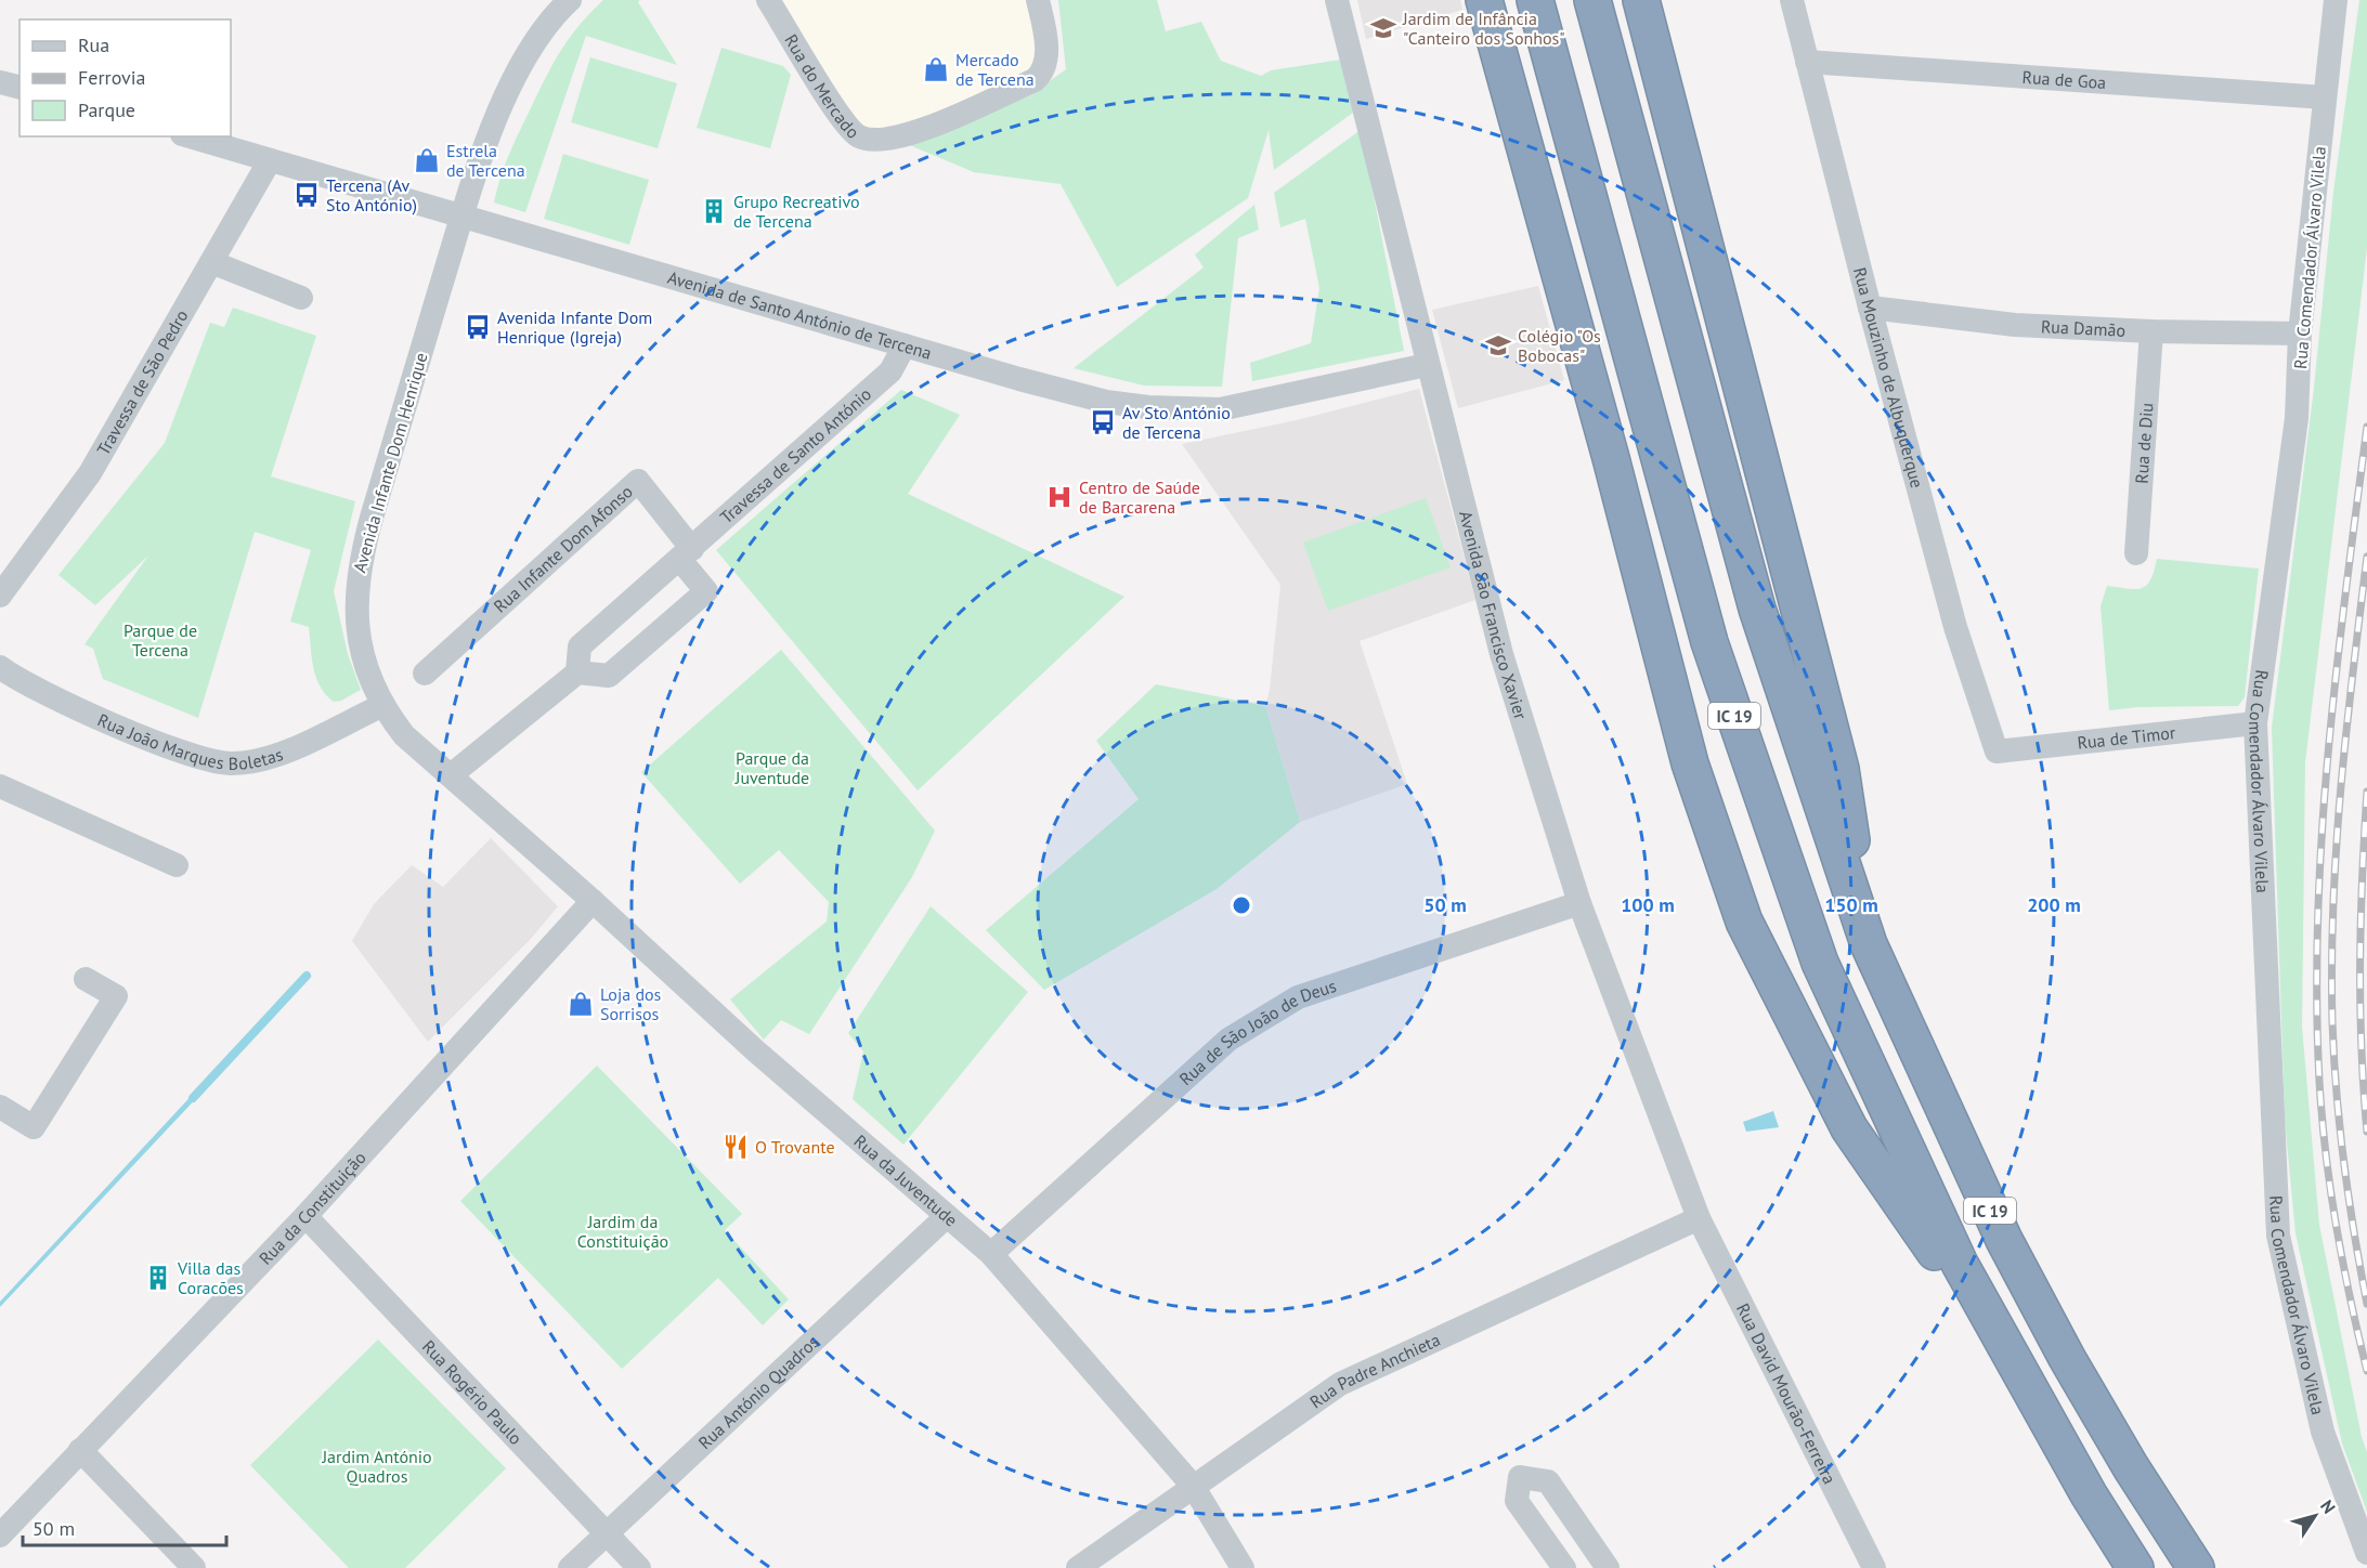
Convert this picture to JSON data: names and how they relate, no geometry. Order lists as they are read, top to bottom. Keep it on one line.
{"streets":{"highway":["IC 19"],"street":["Rua de Goa","Rua do Mercado","Rua Comendador Álvaro Vilela","Avenida de Santo António de Tercena","Rua Damão","Rua Mouzinho de Albuquerque","Travessa de São Pedro","Rua de Diu","Travessa de Santo António","Avenida Infante Dom Henrique","Rua Infante Dom Afonso","Avenida São Francisco Xavier","Rua João Marques Boletas","Rua de Timor","Rua de São João de Deus","Rua da Juventude","Rua da Constituição","Rua Padre Anchieta","Rua Rogério Paulo","Rua António Quadros","Rua David Mourão-Ferreira"]},"crossings":[["Rua de Goa","Rua Comendador Álvaro Vilela"],["Rua de Goa","Rua Mouzinho de Albuquerque"],["Rua Comendador Álvaro Vilela","Rua Damão"],["Rua Comendador Álvaro Vilela","Rua de Timor"],["Avenida de Santo António de Tercena","Travessa de São Pedro"],["Avenida de Santo António de Tercena","Travessa de Santo António"],["Avenida de Santo António de Tercena","Avenida Infante Dom Henrique"],["Avenida de Santo António de Tercena","Avenida São Francisco Xavier"],["Rua Damão","Rua Mouzinho de Albuquerque"],["Rua Damão","Rua de Diu"],["Rua Mouzinho de Albuquerque","Rua de Timor"],["Travessa de Santo António","Rua Infante Dom Afonso"],["Avenida Infante Dom Henrique","Rua João Marques Boletas"],["Avenida Infante Dom Henrique","Rua da Juventude"],["Avenida Infante Dom Henrique","Rua da Constituição"],["Avenida São Francisco Xavier","Rua de São João de Deus"],["Avenida São Francisco Xavier","Rua Padre Anchieta"],["Avenida São Francisco Xavier","Rua David Mourão-Ferreira"],["Rua de São João de Deus","Rua da Juventude"],["Rua da Juventude","Rua da Constituição"],["Rua da Juventude","Rua Padre Anchieta"],["Rua da Juventude","Rua António Quadros"],["Rua da Constituição","Rua Rogério Paulo"],["Rua Padre Anchieta","Rua David Mourão-Ferreira"],["Rua Rogério Paulo","Rua António Quadros"]],"parks":["Parque de Tercena","Parque da Juventude","Jardim da Constituição","Jardim António Quadros"],"places":{"school or university":["Jardim de Infância \"Canteiro dos Sonhos\"","Colégio \"Os Bobocas\""],"shop":["Mercado de Tercena","Estrela de Tercena","Loja dos Sorrisos"],"bus stop":["Tercena (Av Sto António)","Avenida Infante Dom Henrique (Igreja)","Av Sto António de Tercena"],"building":["Grupo Recreativo de Tercena","Villa das Coracões"],"hospital":["Centro de Saúde de Barcarena"],"restaurant":["O Trovante"]},"legend":["Rua","Ferrovia","Parque"],"scale_bar":"50 m","north":"top right","rings":["50 m","100 m","150 m","200 m"]}
